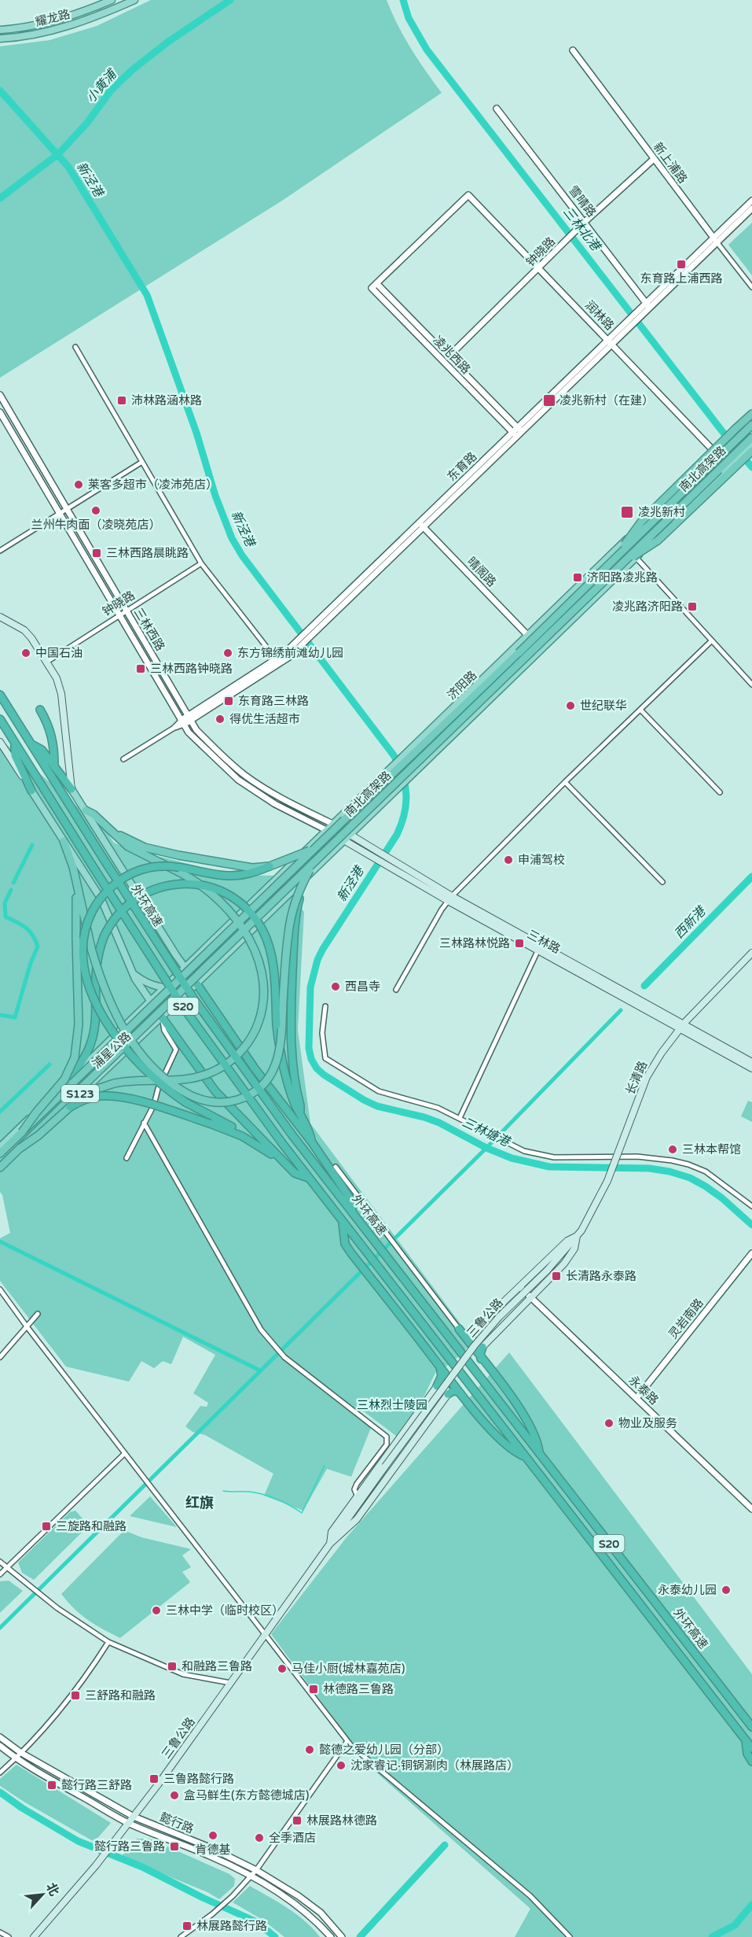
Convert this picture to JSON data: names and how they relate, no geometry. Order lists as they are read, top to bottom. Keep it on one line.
{"streets":{"highway":["南北高架路","外环高速","S20"],"main road":["耀龙路","济阳路","三林路","浦星公路","长清路","S123","三鲁公路"],"street":["新上浦路","雪晴路","钟晓路","润林路","凌兆西路","东育路","晴阁路","三林西路","灵岩南路","永泰路","懿行路"]},"crossings":[["新上浦路","钟晓路"],["新上浦路","东育路"],["雪晴路","钟晓路"],["雪晴路","东育路"],["钟晓路","润林路"],["钟晓路","凌兆西路"],["钟晓路","三林西路"],["润林路","凌兆西路"],["润林路","东育路"],["润林路","济阳路"],["凌兆西路","东育路"],["东育路","晴阁路"],["东育路","三林西路"],["晴阁路","济阳路"],["三林西路","济阳路"],["三林西路","三林路"],["济阳路","三林路"],["济阳路","浦星公路"],["三林路","长清路"],["长清路","三鲁公路"],["长清路","永泰路"],["三鲁公路","懿行路"],["灵岩南路","永泰路"]],"districts":["红旗"],"water":["小黄浦","新泾港","三林北港","西新港","三林塘港"],"parks":["三林烈士陵园"],"places":{"transit":["东育路上浦西路","沛林路涵林路","凌兆新村（在建）","凌兆新村","三林西路晨眺路","济阳路凌兆路","凌兆路济阳路","三林西路钟晓路","东育路三林路","三林路林悦路","长清路永泰路","三旋路和融路","和融路三鲁路","林德路三鲁路","三舒路和融路","三鲁路懿行路","懿行路三舒路","林展路林德路","懿行路三鲁路","林展路懿行路"],"other":["莱客多超市（凌沛苑店）","兰州牛肉面（凌晓苑店）","中国石油","东方锦绣前滩幼儿园","世纪联华","得优生活超市","申浦驾校","西昌寺","三林本帮馆","物业及服务","永泰幼儿园","三林中学（临时校区）","马佳小厨(城林嘉苑店)","懿德之爱幼儿园（分部）","沈家睿记·铜锅涮肉（林展路店）","盒马鲜生(东方懿德城店)","肯德基","全季酒店"]},"north":"top right"}
